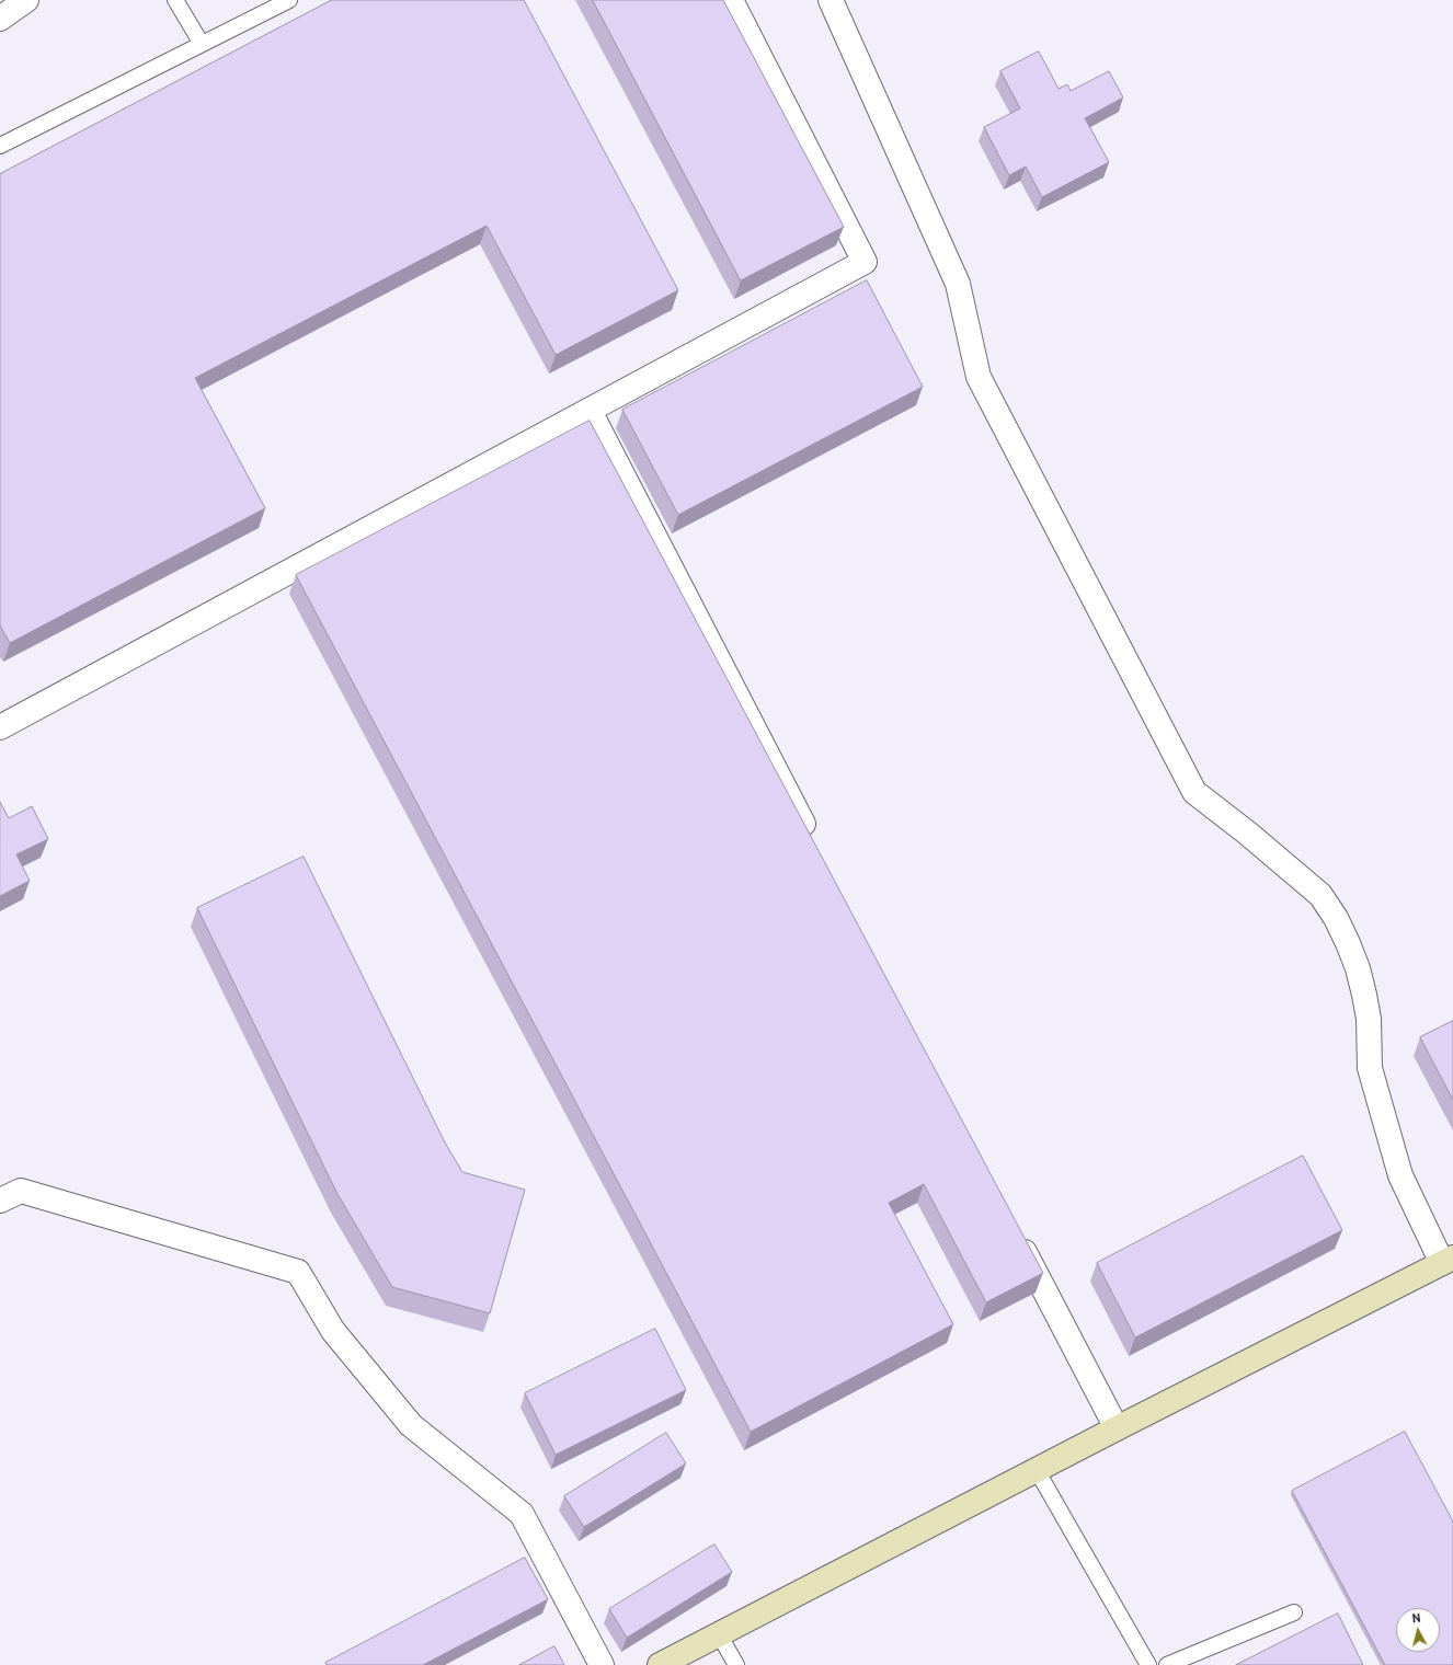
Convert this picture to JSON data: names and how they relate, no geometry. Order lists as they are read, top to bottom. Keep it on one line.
{"north":"top"}
